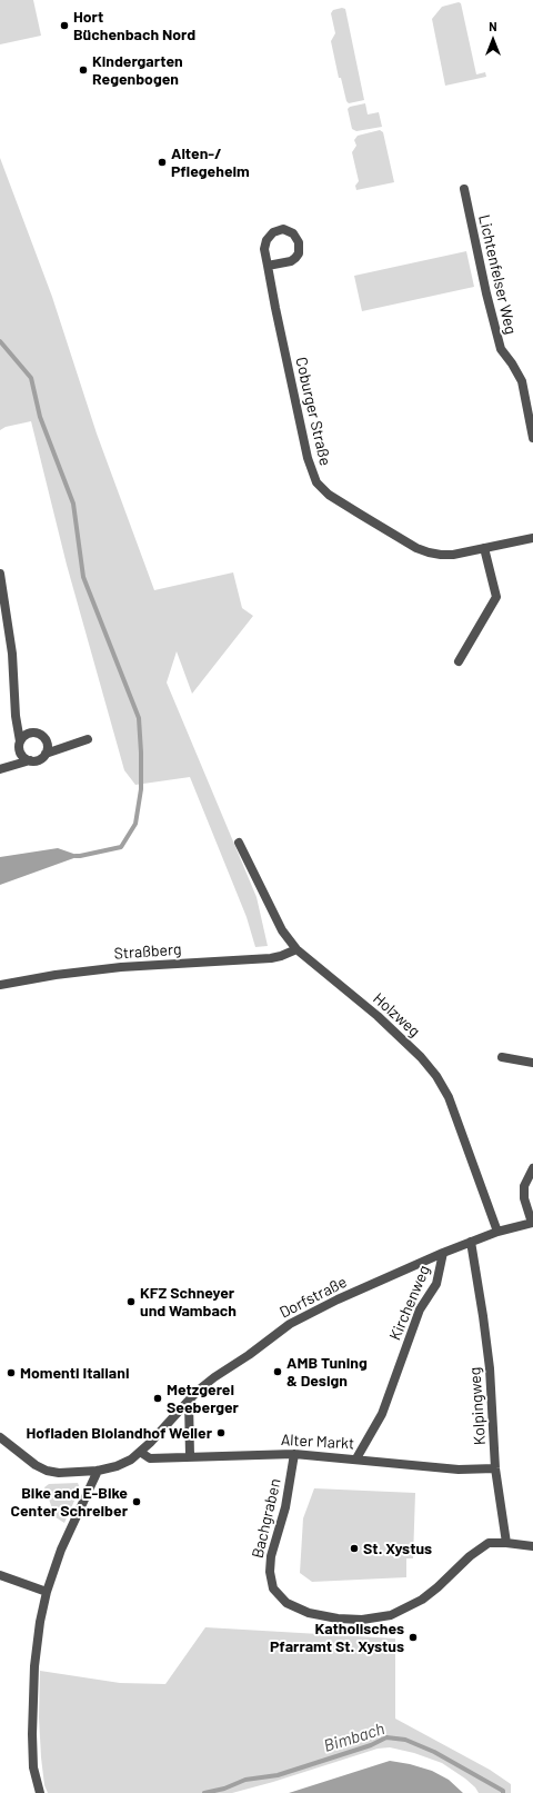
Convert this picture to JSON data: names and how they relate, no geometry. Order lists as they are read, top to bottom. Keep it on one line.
{"streets":{"street":["Lichtenfelser Weg","Coburger Straße","Straßberg","Holzweg","Dorfstraße","Kirchenweg","Kolpingweg","Alter Markt","Bachgraben"]},"crossings":[["Straßberg","Holzweg"],["Holzweg","Dorfstraße"],["Dorfstraße","Kirchenweg"],["Dorfstraße","Kolpingweg"],["Dorfstraße","Alter Markt"],["Kirchenweg","Alter Markt"],["Kolpingweg","Alter Markt"],["Kolpingweg","Bachgraben"],["Alter Markt","Bachgraben"]],"water":["Bimbach"],"places":["Hort Büchenbach Nord","Kindergarten Regenbogen","Alten-/ Pflegeheim","KFZ Schneyer und Wambach","AMB Tuning & Design","Momenti Italiani","Metzgerei Seeberger","Hofladen Biolandhof Weller","Bike and E-Bike Center Schreiber","St. Xystus","Katholisches Pfarramt St. Xystus"],"north":"top"}
